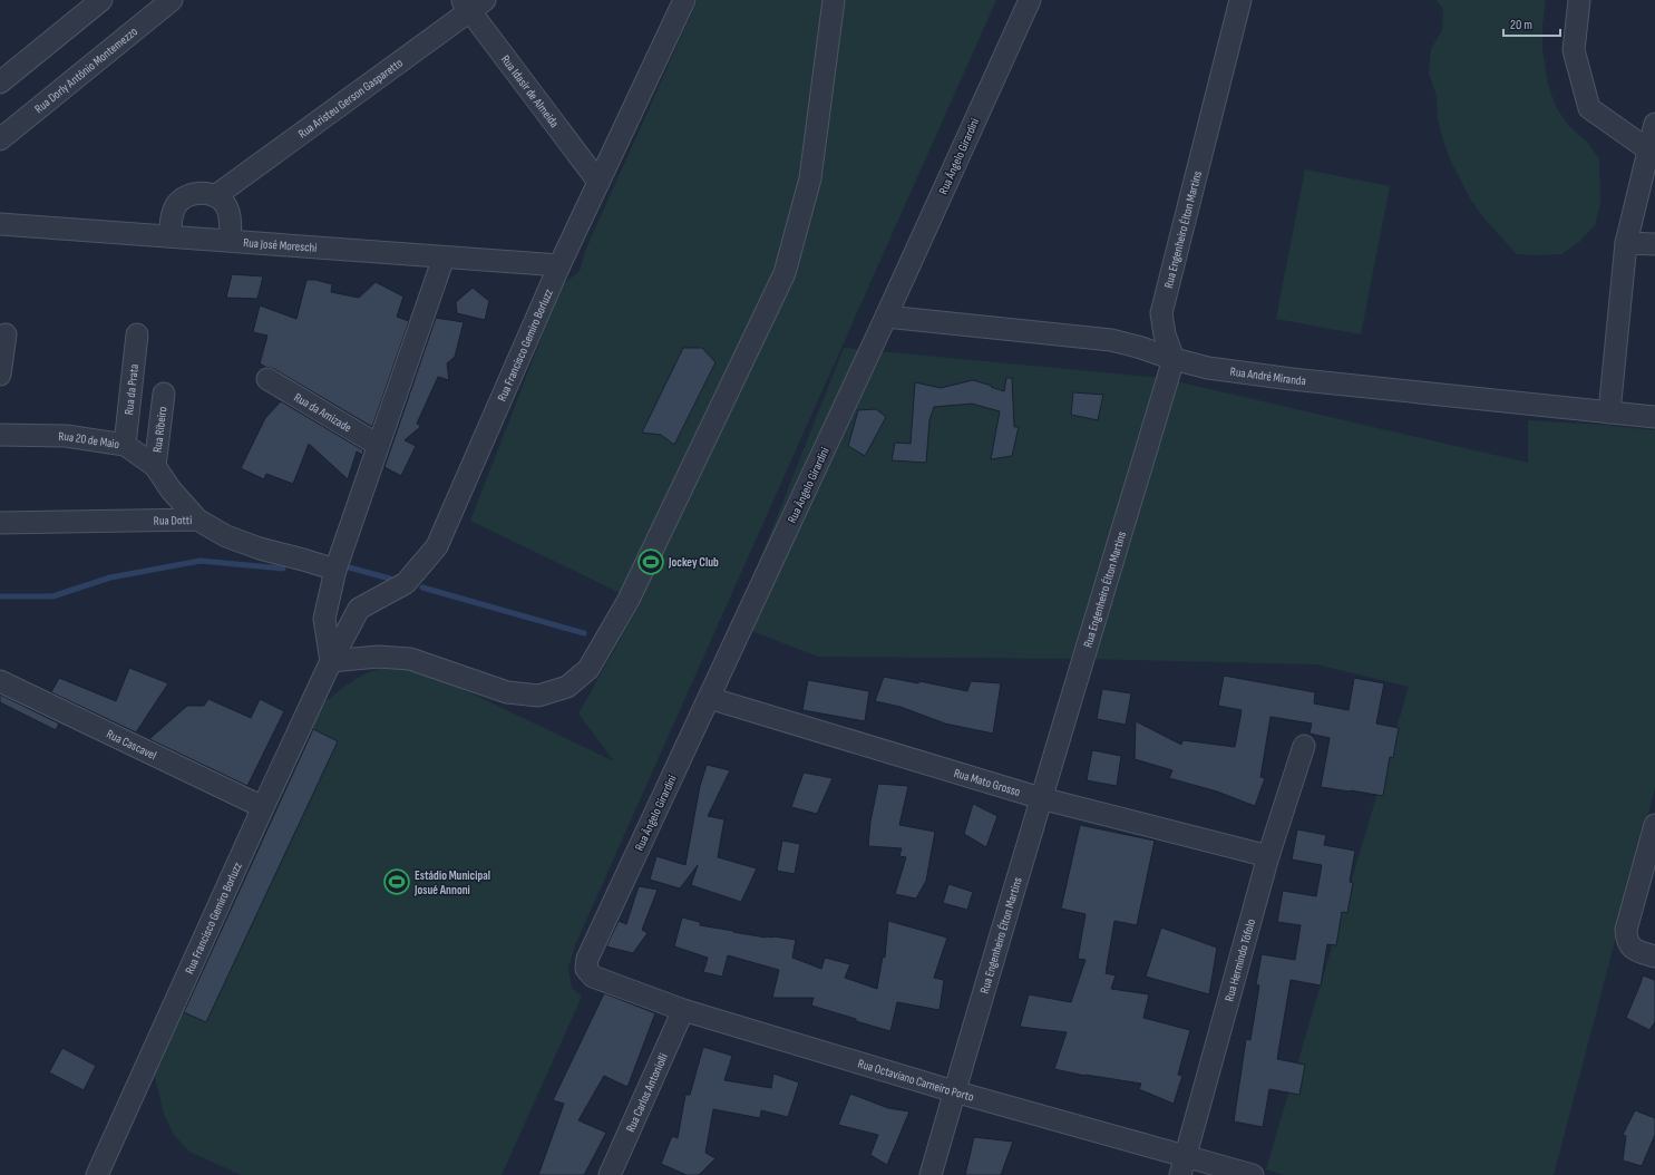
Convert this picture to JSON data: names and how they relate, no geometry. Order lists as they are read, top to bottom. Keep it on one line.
{"streets":{"street":["Rua Dorly Antônio Montemezzo","Rua Idasir de Almeida","Rua Aristeu Gerson Gasparetto","Rua Ângelo Girardini","Rua Engenheiro Élton Martins","Rua José Moreschi","Rua Francisco Gemiro Borluzz","Rua André Miranda","Rua da Prata","Rua da Amizade","Rua Ribeiro","Rua 20 de Maio","Rua Dotti","Rua Cascavel","Rua Mato Grosso","Rua Hermindo Tófolo","Rua Octaviano Carneiro Porto","Rua Carlos Antoniolli"]},"crossings":[["Rua Idasir de Almeida","Rua Aristeu Gerson Gasparetto"],["Rua Idasir de Almeida","Rua Francisco Gemiro Borluzz"],["Rua Ângelo Girardini","Rua André Miranda"],["Rua Ângelo Girardini","Rua Mato Grosso"],["Rua Ângelo Girardini","Rua Octaviano Carneiro Porto"],["Rua Engenheiro Élton Martins","Rua André Miranda"],["Rua Engenheiro Élton Martins","Rua Mato Grosso"],["Rua Engenheiro Élton Martins","Rua Octaviano Carneiro Porto"],["Rua José Moreschi","Rua Francisco Gemiro Borluzz"],["Rua Francisco Gemiro Borluzz","Rua Cascavel"],["Rua da Prata","Rua 20 de Maio"],["Rua Ribeiro","Rua 20 de Maio"],["Rua 20 de Maio","Rua Dotti"],["Rua Mato Grosso","Rua Hermindo Tófolo"],["Rua Hermindo Tófolo","Rua Octaviano Carneiro Porto"],["Rua Octaviano Carneiro Porto","Rua Carlos Antoniolli"]],"places":{"sports":["Jockey Club","Estádio Municipal Josué Annoni"]},"scale_bar":"20 m"}
